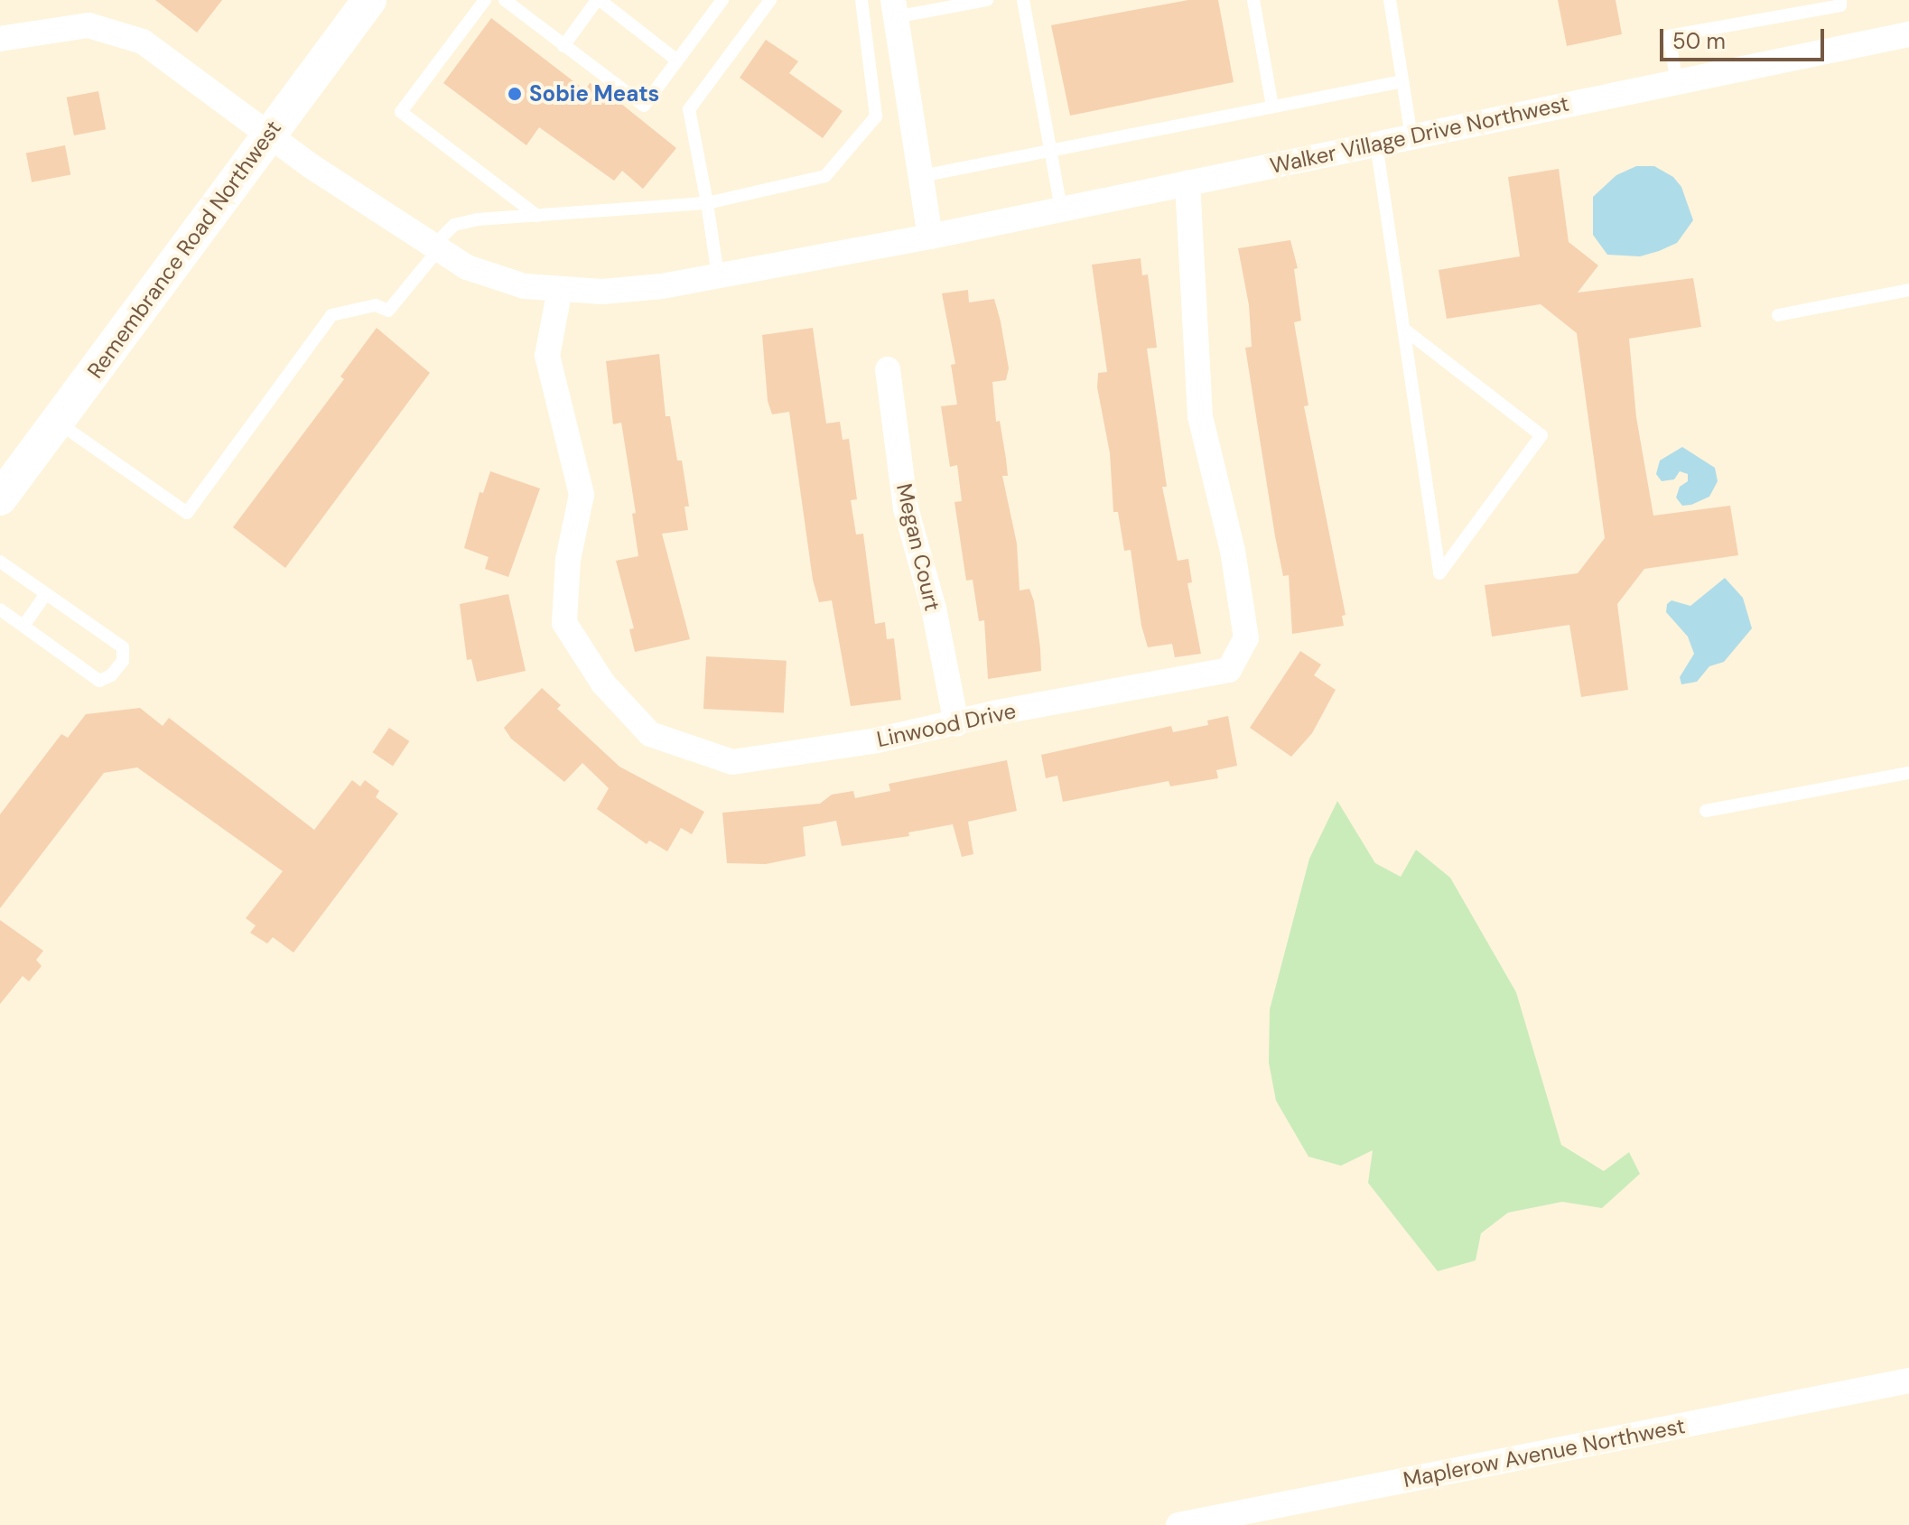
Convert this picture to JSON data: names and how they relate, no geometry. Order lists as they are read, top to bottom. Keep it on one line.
{"streets":{"main road":["Remembrance Road Northwest"],"street":["Walker Village Drive Northwest","Megan Court","Linwood Drive","Maplerow Avenue Northwest"]},"crossings":[["Walker Village Drive Northwest","Remembrance Road Northwest"],["Walker Village Drive Northwest","Linwood Drive"],["Megan Court","Linwood Drive"]],"places":["Sobie Meats"],"scale_bar":"50 m"}
